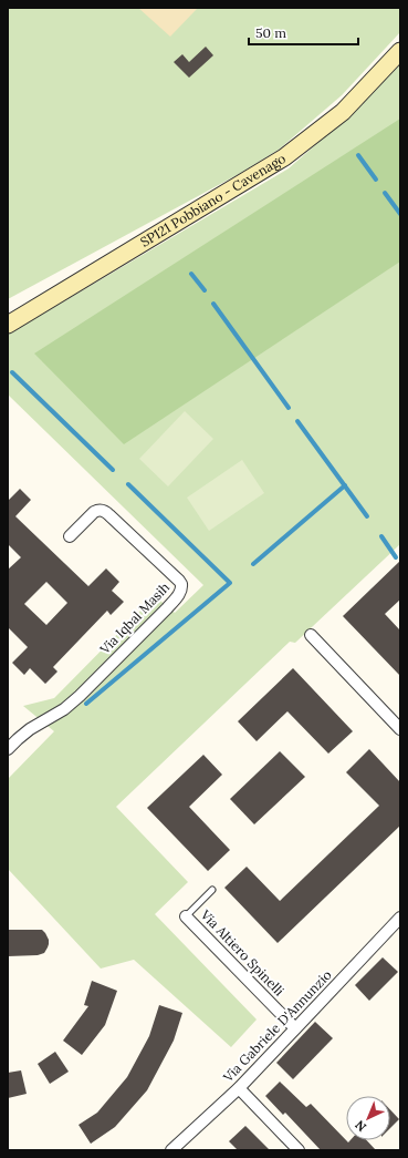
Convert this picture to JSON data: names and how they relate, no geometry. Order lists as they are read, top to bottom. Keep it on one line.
{"streets":{"street":["SP121 Pobbiano - Cavenago","Via Iqbal Masih","Via Altiero Spinelli","Via Gabriele D'Annunzio"]},"crossings":[["Via Altiero Spinelli","Via Gabriele D'Annunzio"]],"scale_bar":"50 m","north":"bottom left"}
